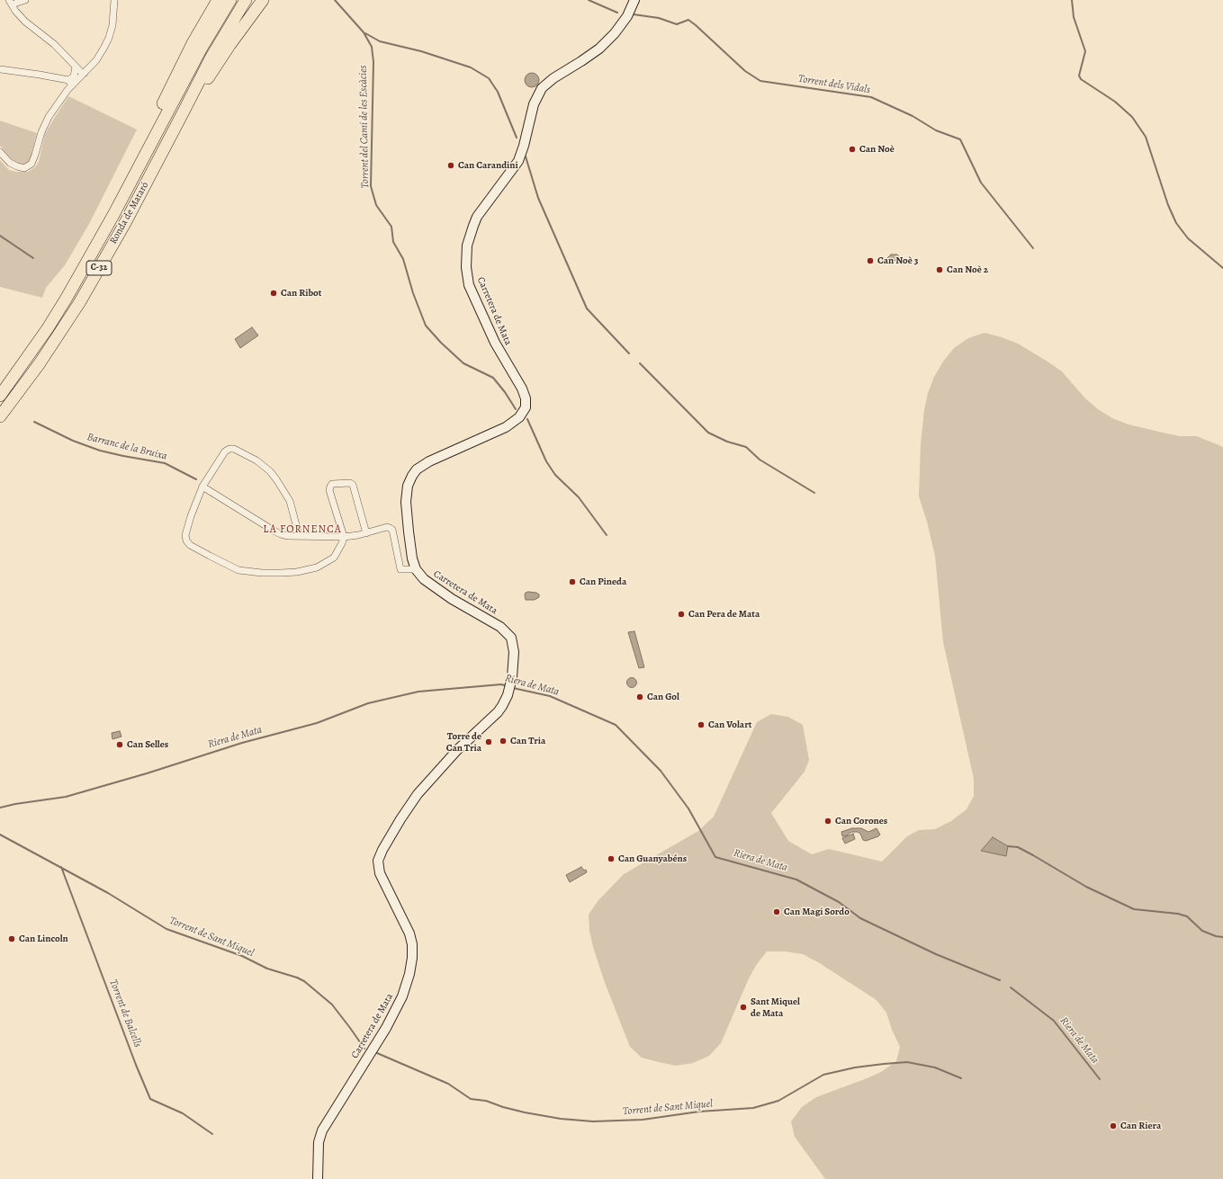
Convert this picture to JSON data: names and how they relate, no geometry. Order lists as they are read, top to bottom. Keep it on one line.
{"streets":{"highway":["Ronda de Mataró","C-32"],"street":["Carretera de Mata"]},"districts":["LA FORNENCA"],"water":["Torrent dels Vidals","Torrent del Camí de les Escàcies","Barranc de la Bruixa","Riera de Mata","Torrent de Sant Miquel","Torrent de Balcells"],"places":["Can Noè","Can Carandini","Can Noè 3","Can Noè 2","Can Ribot","Can Pineda","Can Pera de Mata","Can Gol","Can Volart","Can Tria","Torre de Can Tria","Can Selles","Can Corones","Can Guanyabéns","Can Magí Sordo","Can Lincoln","Sant Miquel de Mata","Can Riera"]}
